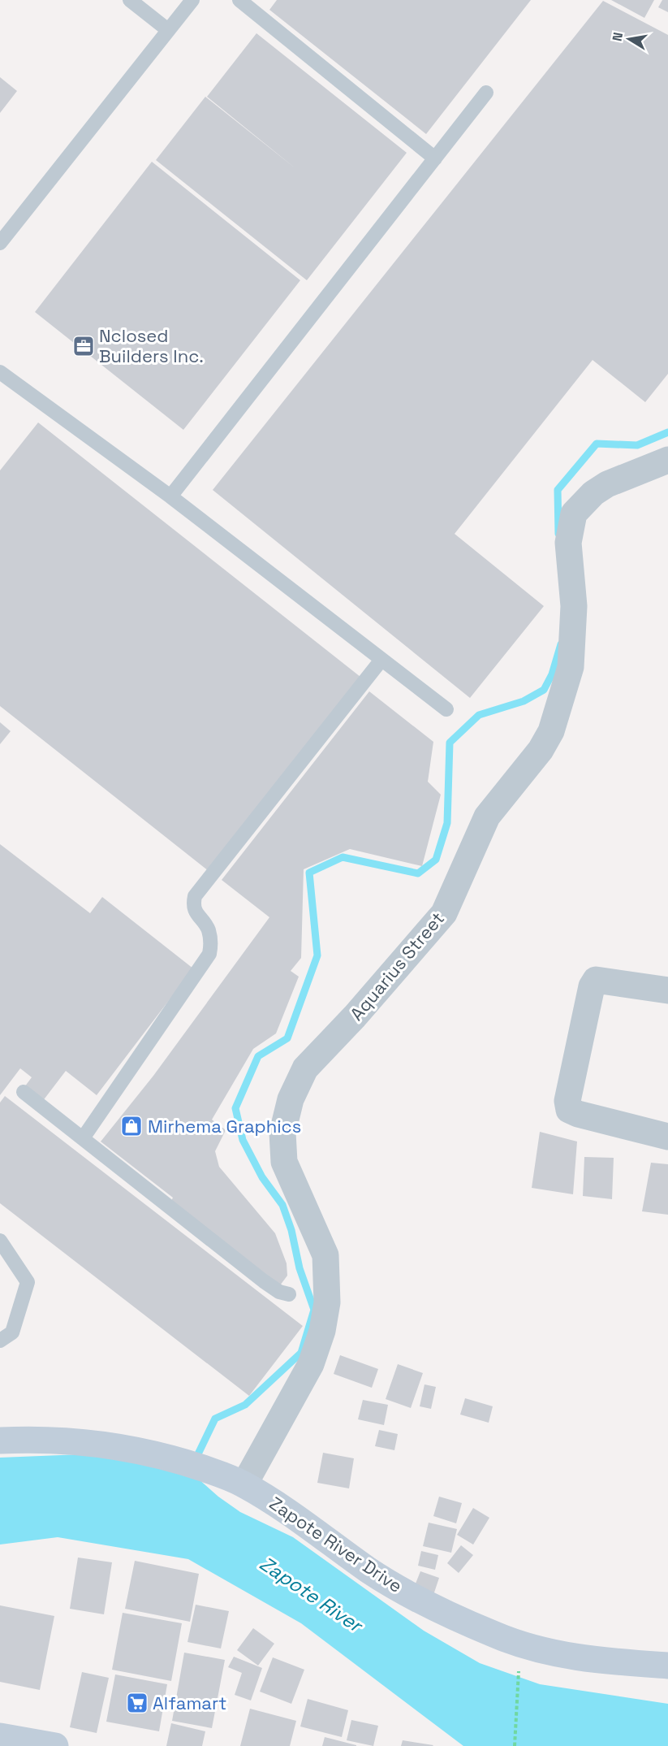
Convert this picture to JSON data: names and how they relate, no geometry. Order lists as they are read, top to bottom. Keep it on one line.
{"streets":{"main road":["Zapote River Drive"],"street":["Aquarius Street"]},"crossings":[["Aquarius Street","Zapote River Drive"]],"water":["Zapote River"],"places":{"office":["Nclosed Builders Inc."],"shop":["Mirhema Graphics"],"supermarket":["Alfamart"]},"north":"left"}
